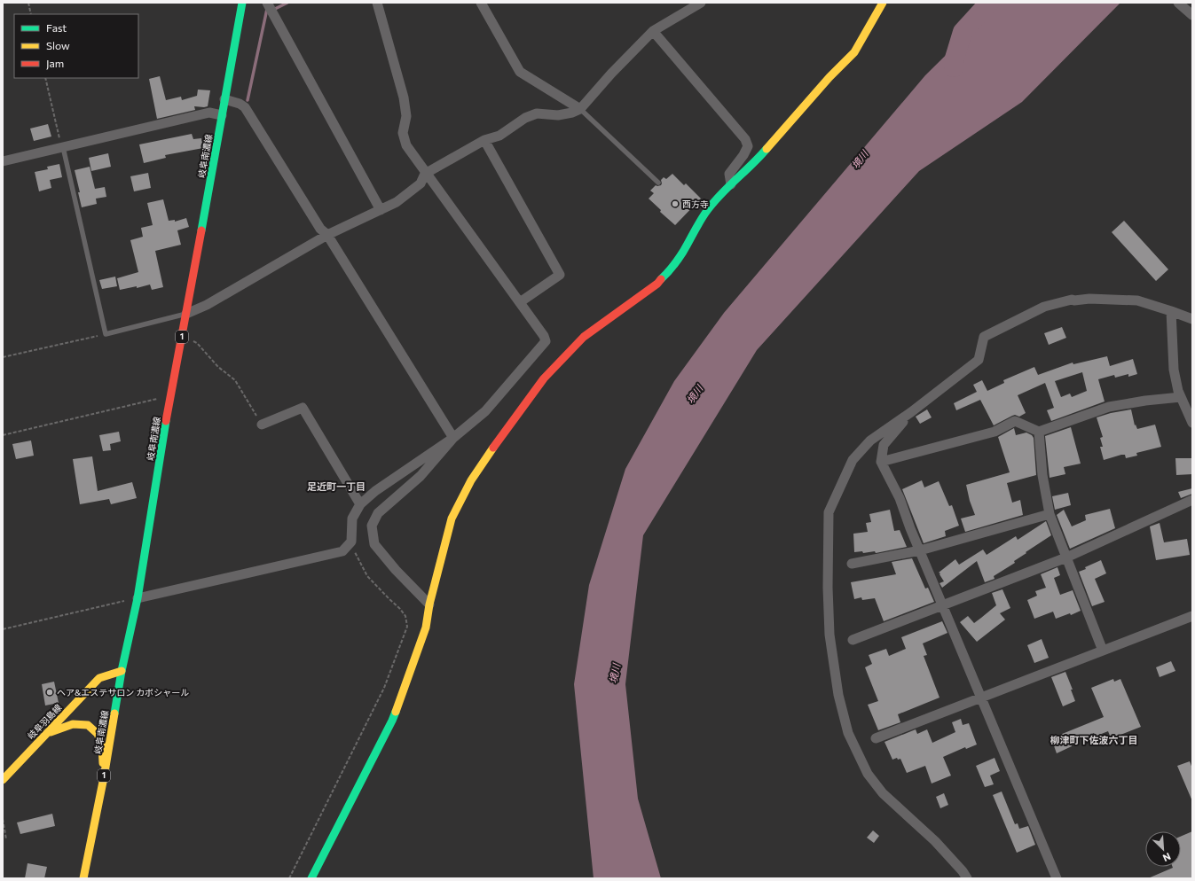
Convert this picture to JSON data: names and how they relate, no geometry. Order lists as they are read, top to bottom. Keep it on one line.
{"streets":{"main road":["岐阜南濃線","1","岐阜羽島線"]},"crossings":[["岐阜南濃線","岐阜羽島線"]],"districts":["足近町一丁目","柳津町下佐波六丁目"],"water":["境川"],"places":["西方寺","ヘア&エステサロン カポシャール"],"legend":["Fast","Slow","Jam"],"north":"bottom right"}
